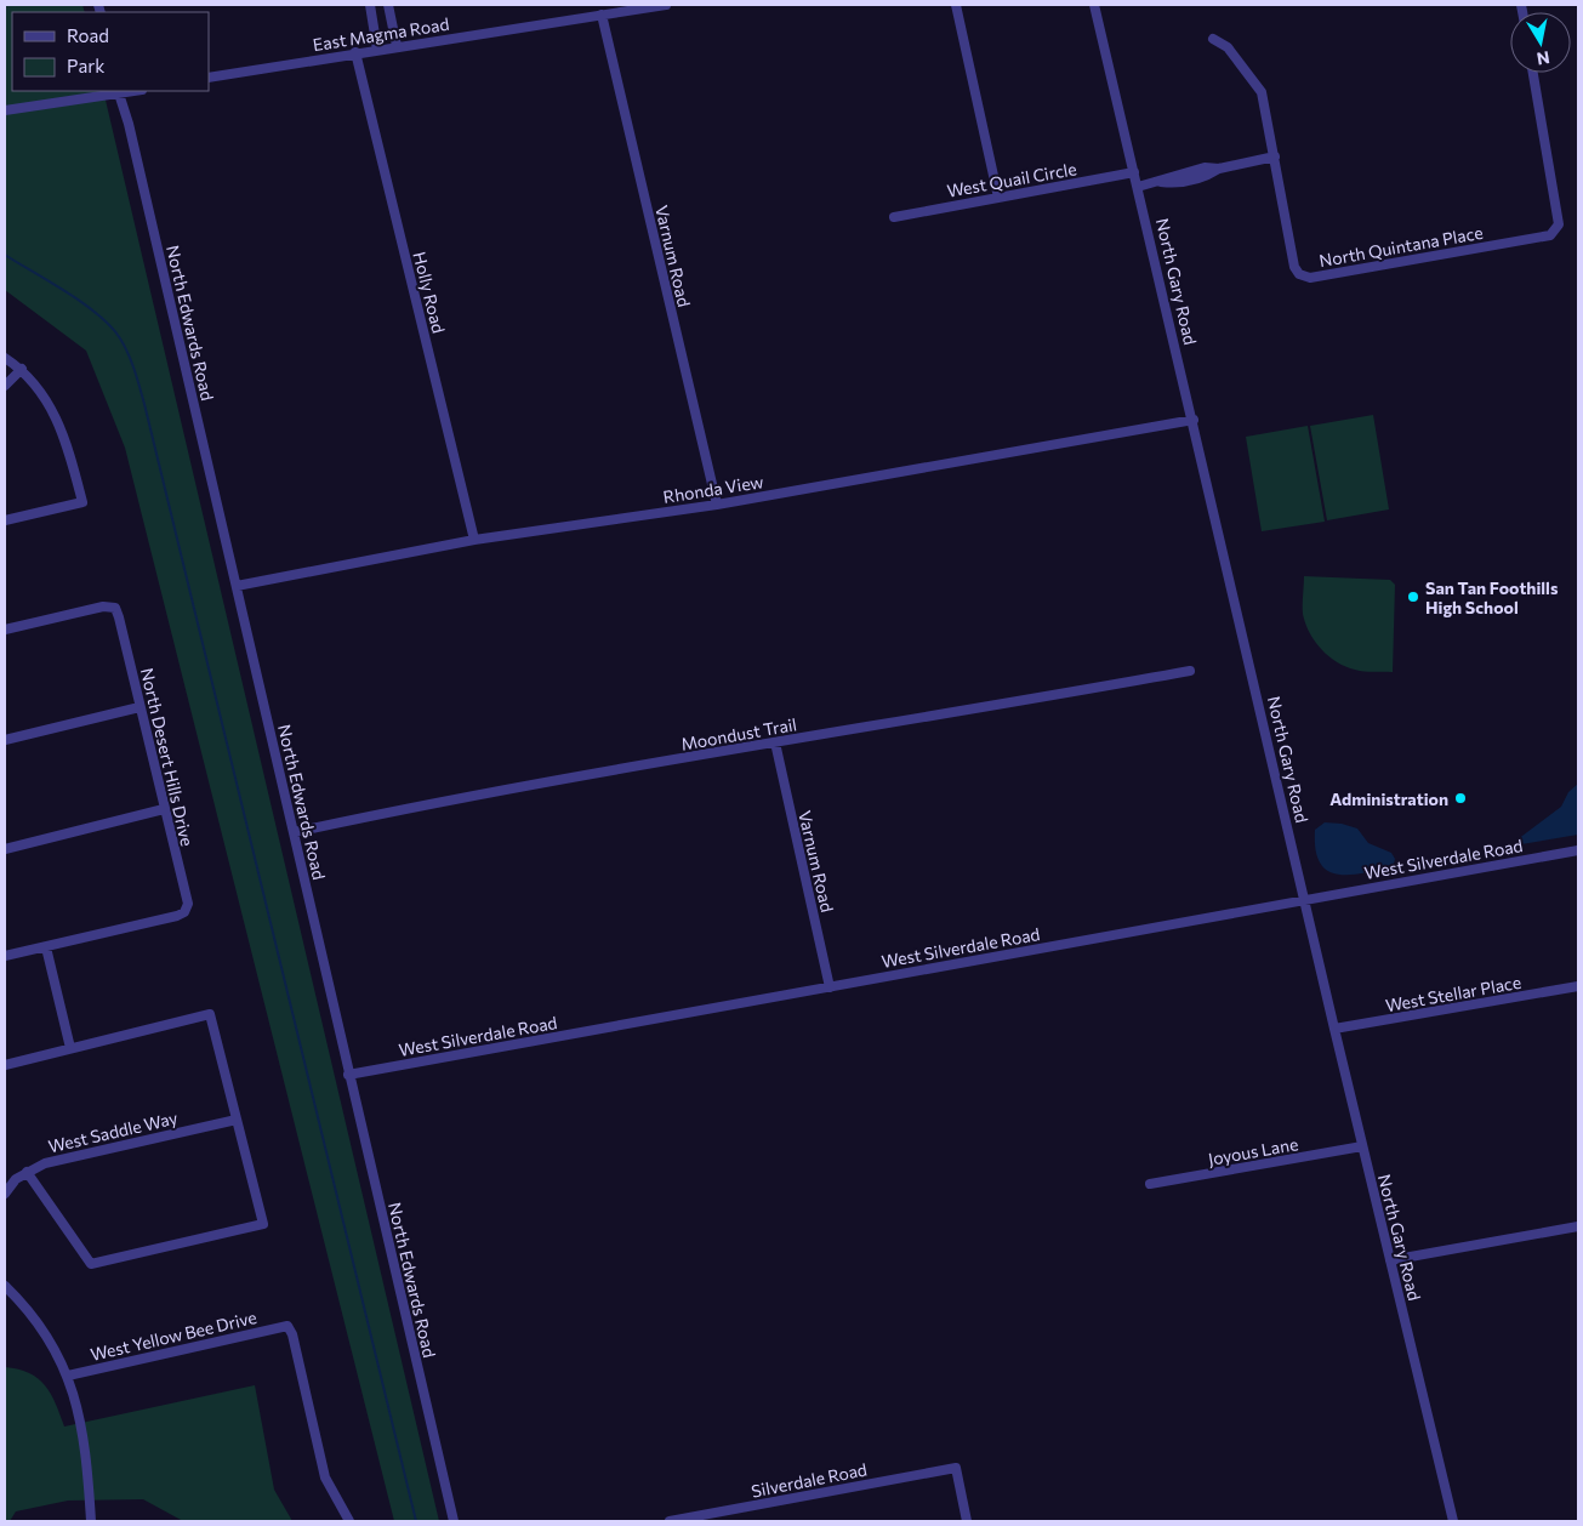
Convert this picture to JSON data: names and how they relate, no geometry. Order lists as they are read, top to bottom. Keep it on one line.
{"streets":{"street":["East Magma Road","West Quail Circle","North Quintana Place","Varnum Road","North Gary Road","Holly Road","North Edwards Road","Rhonda View","Moondust Trail","North Desert Hills Drive","West Silverdale Road","West Stellar Place","West Saddle Way","Joyous Lane","West Yellow Bee Drive","Silverdale Road"]},"crossings":[["East Magma Road","Varnum Road"],["East Magma Road","Holly Road"],["West Quail Circle","North Gary Road"],["Varnum Road","Rhonda View"],["Varnum Road","Moondust Trail"],["Varnum Road","West Silverdale Road"],["North Gary Road","Rhonda View"],["North Gary Road","West Silverdale Road"],["North Gary Road","West Stellar Place"],["North Gary Road","Joyous Lane"],["Holly Road","Rhonda View"],["North Edwards Road","Rhonda View"],["North Edwards Road","Moondust Trail"],["North Edwards Road","West Silverdale Road"]],"places":["San Tan Foothills High School","Administration"],"legend":["Road","Park"],"north":"bottom"}
